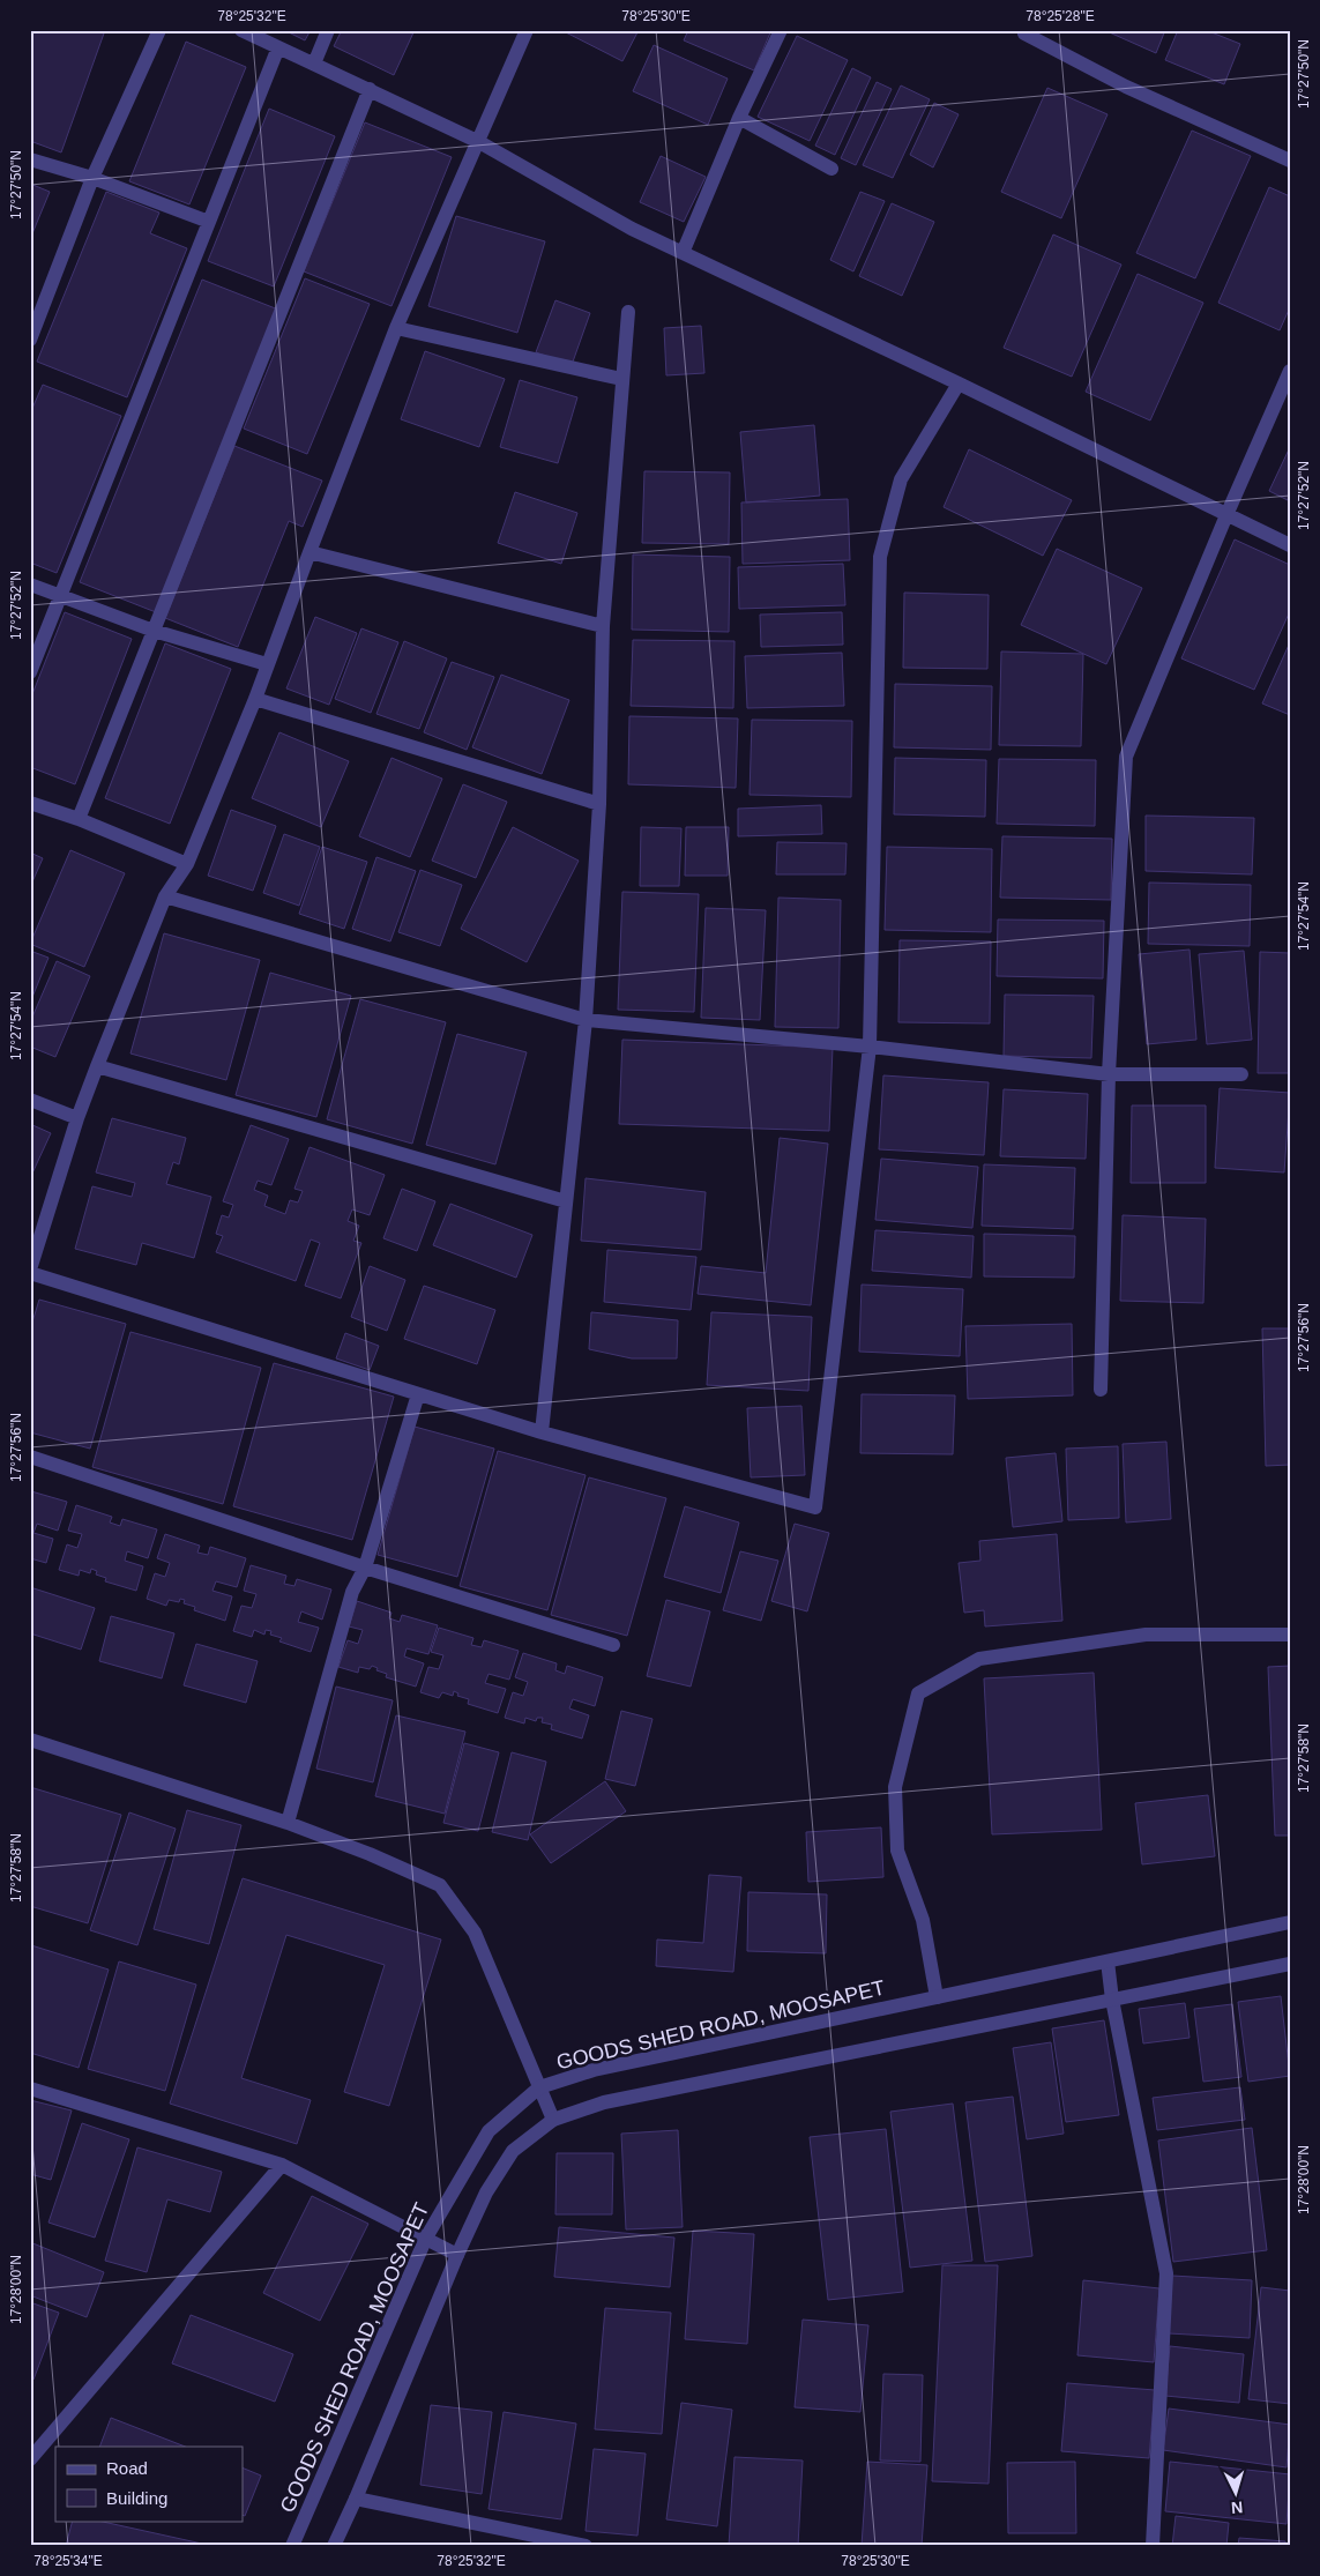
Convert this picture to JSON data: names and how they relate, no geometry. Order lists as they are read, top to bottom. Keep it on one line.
{"streets":{"street":["GOODS SHED ROAD, MOOSAPET"]},"legend":["Road","Building"],"north":"bottom","coordinates":["78°25'32\"E","78°25'30\"E","78°25'28\"E","17°27'50\"N","17°27'52\"N","17°27'54\"N","17°27'56\"N","17°27'58\"N","17°28'00\"N","78°25'34\"E"]}
